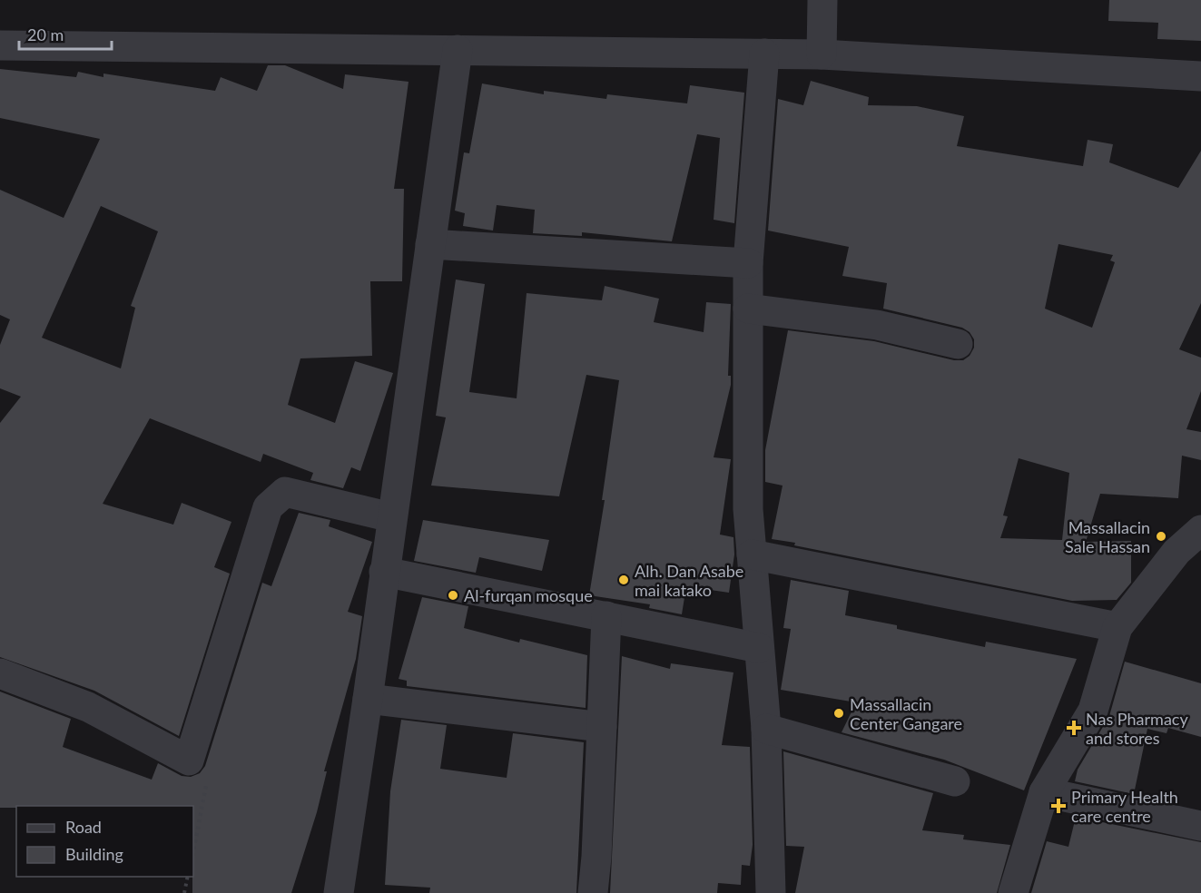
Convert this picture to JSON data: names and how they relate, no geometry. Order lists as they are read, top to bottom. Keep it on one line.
{"places":{"other":["Massallacin Sale Hassan","Alh. Dan Asabe mai katako","Al-furqan mosque","Massallacin Center Gangare"],"health":["Nas Pharmacy and stores","Primary Health care centre"]},"legend":["Road","Building"],"scale_bar":"20 m"}
